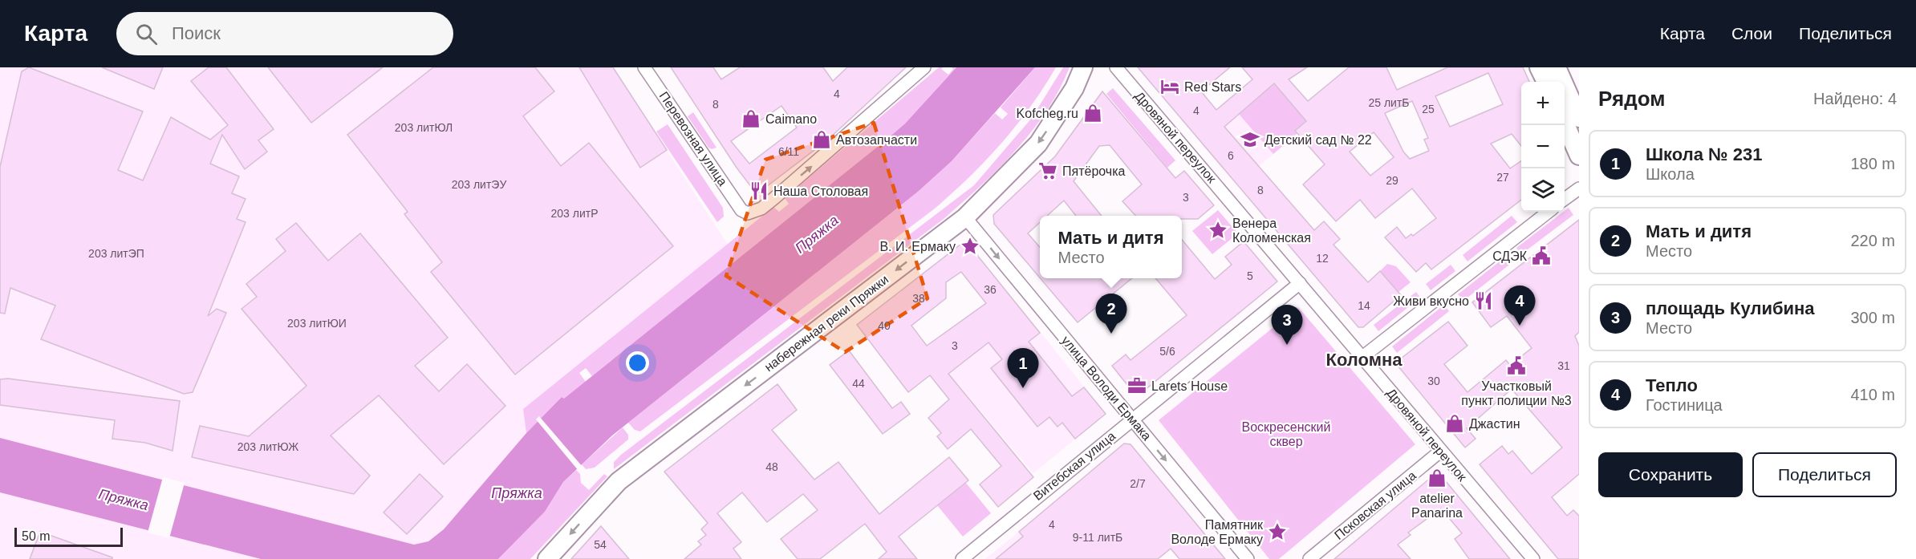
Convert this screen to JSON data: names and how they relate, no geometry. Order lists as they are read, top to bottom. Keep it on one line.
{"streets":{"main road":["набережная реки Пряжки"],"street":["Дровяной переулок","Перевозная улица","улица Володи Ермака","Витебская улица","Псковская улица"]},"crossings":[["Дровяной переулок","Витебская улица"],["Дровяной переулок","Псковская улица"],["набережная реки Пряжки","улица Володи Ермака"],["улица Володи Ермака","Витебская улица"]],"one_way":["набережная реки Пряжки","улица Володи Ермака"],"districts":["Коломна"],"water":["Пряжка"],"parks":["Воскресенский сквер"],"places":{"hotel":["Red Stars"],"shop":["Kofcheg.ru","Caimano","Автозапчасти","Джастин","atelier Panarina"],"school or university":["Детский сад № 22"],"supermarket":["Пятёрочка"],"restaurant":["Наша Столовая","Живи вкусно"],"place":["Венера Коломенская","В. И. Ермаку","Памятник Володе Ермаку"],"public building":["СДЭК","Участковый пункт полиции №3"],"office":["Larets House"]},"house_numbers":["4","25 литБ","8","25","4","203 литЮЛ","6/11","6","27","29","203 литЭУ","8","3","203 литР","203 литЭП","12","5","36","38","14","203 литЮИ","40","3","5/6","31","30","44","203 литЮЖ","48","2/7","4","9-11 литБ","54"],"scale_bar":"50 m","page":{"header":"Карта","search":"Поиск","nav":["Карта","Слои","Поделиться"],"heading":["Рядом","Найдено: 4"],"map_buttons":["+","−"],"list":[{"mark":"1","name":"Школа № 231","note":"Школа","value":"180 m"},{"mark":"2","name":"Мать и дитя","note":"Место","value":"220 m"},{"mark":"3","name":"площадь Кулибина","note":"Место","value":"300 m"},{"mark":"4","name":"Тепло","note":"Гостиница","value":"410 m"}],"popup":["Мать и дитя","Место"],"pins":["4","2","3","1"],"buttons":["Сохранить","Поделиться"],"scale":"50 m"}}
